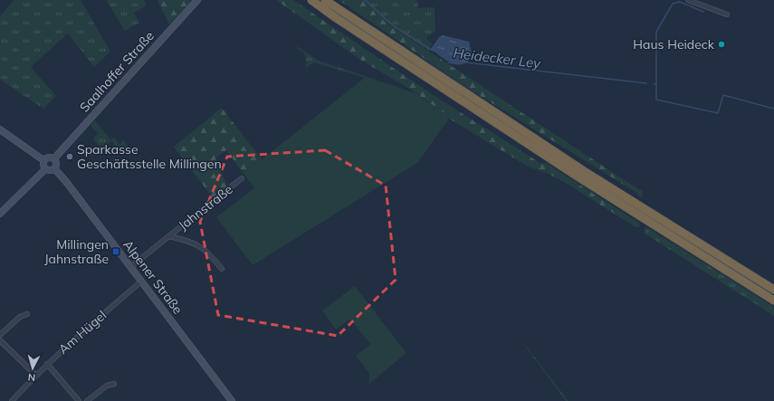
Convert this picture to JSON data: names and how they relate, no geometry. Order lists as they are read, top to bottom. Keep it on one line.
{"streets":{"street":["Saalhoffer Straße","Jahnstraße","Alpener Straße","Am Hügel"]},"crossings":[["Saalhoffer Straße","Alpener Straße"],["Jahnstraße","Alpener Straße"],["Alpener Straße","Am Hügel"]],"water":["Heidecker Ley"],"places":{"other":["Haus Heideck","Sparkasse Geschäftsstelle Millingen"],"transit":["Millingen Jahnstraße"]},"north":"bottom"}
